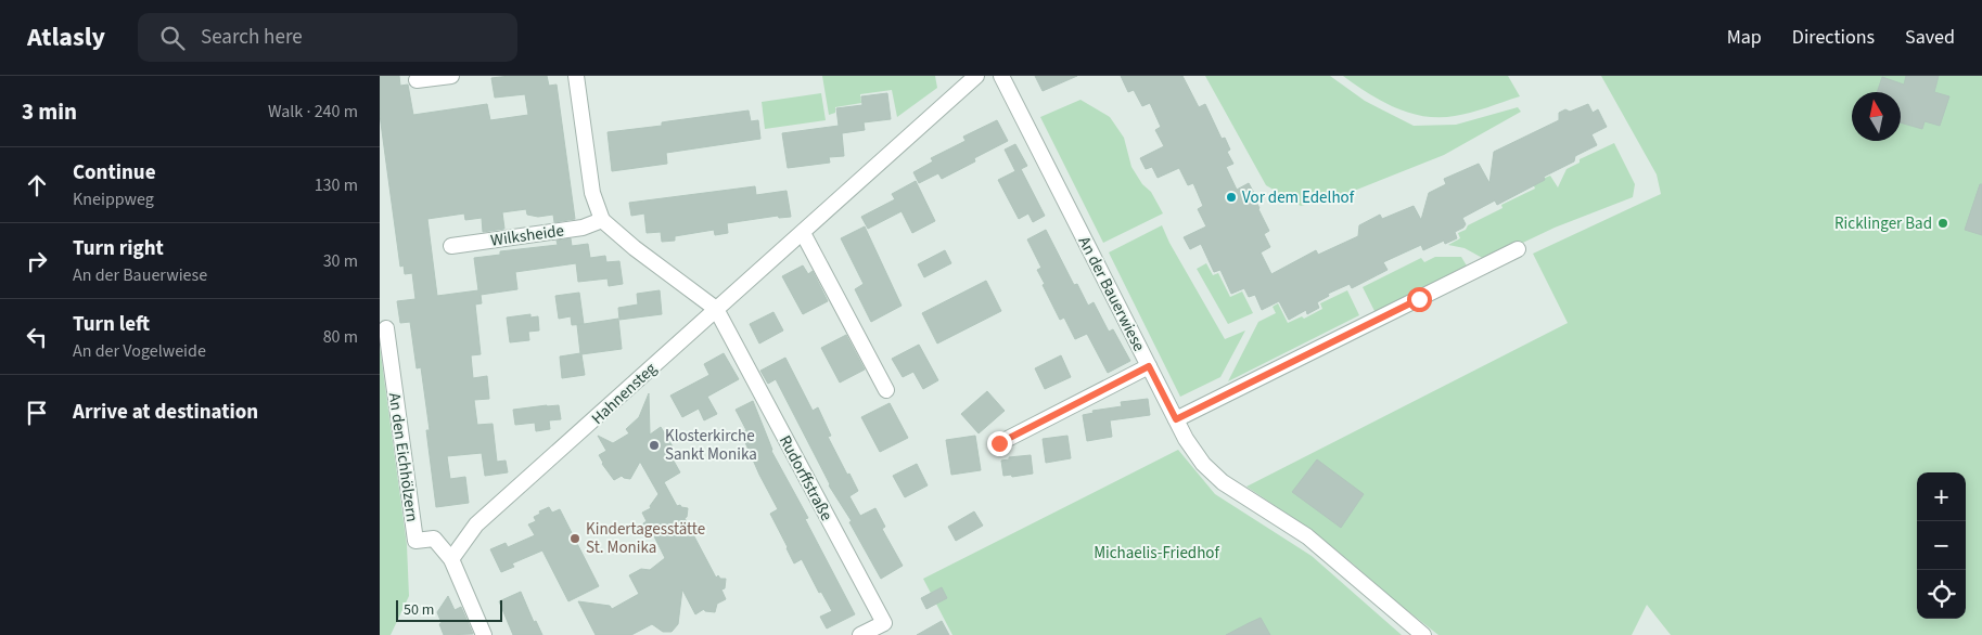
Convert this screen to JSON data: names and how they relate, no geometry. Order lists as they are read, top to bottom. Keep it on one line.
{"streets":{"street":["Wilksheide","An der Bauerwiese","Hahnensteg","An den Eichhölzern","Rudorffstraße"]},"crossings":[["Hahnensteg","An den Eichhölzern"],["Hahnensteg","Rudorffstraße"]],"parks":["Michaelis-Friedhof"],"places":["Vor dem Edelhof","Ricklinger Bad","Klosterkirche Sankt Monika","Kindertagesstätte St. Monika"],"scale_bar":"50 m","north":"top","page":{"header":"Atlasly","search":"Search here","nav":["Map","Directions","Saved"],"heading":["3 min","Walk · 240 m"],"list":[["Continue","Kneippweg","130 m"],["Turn right","An der Bauerwiese","30 m"],["Turn left","An der Vogelweide","80 m"],"Arrive at destination"],"map_buttons":["+","−"],"scale":"50 m"}}
